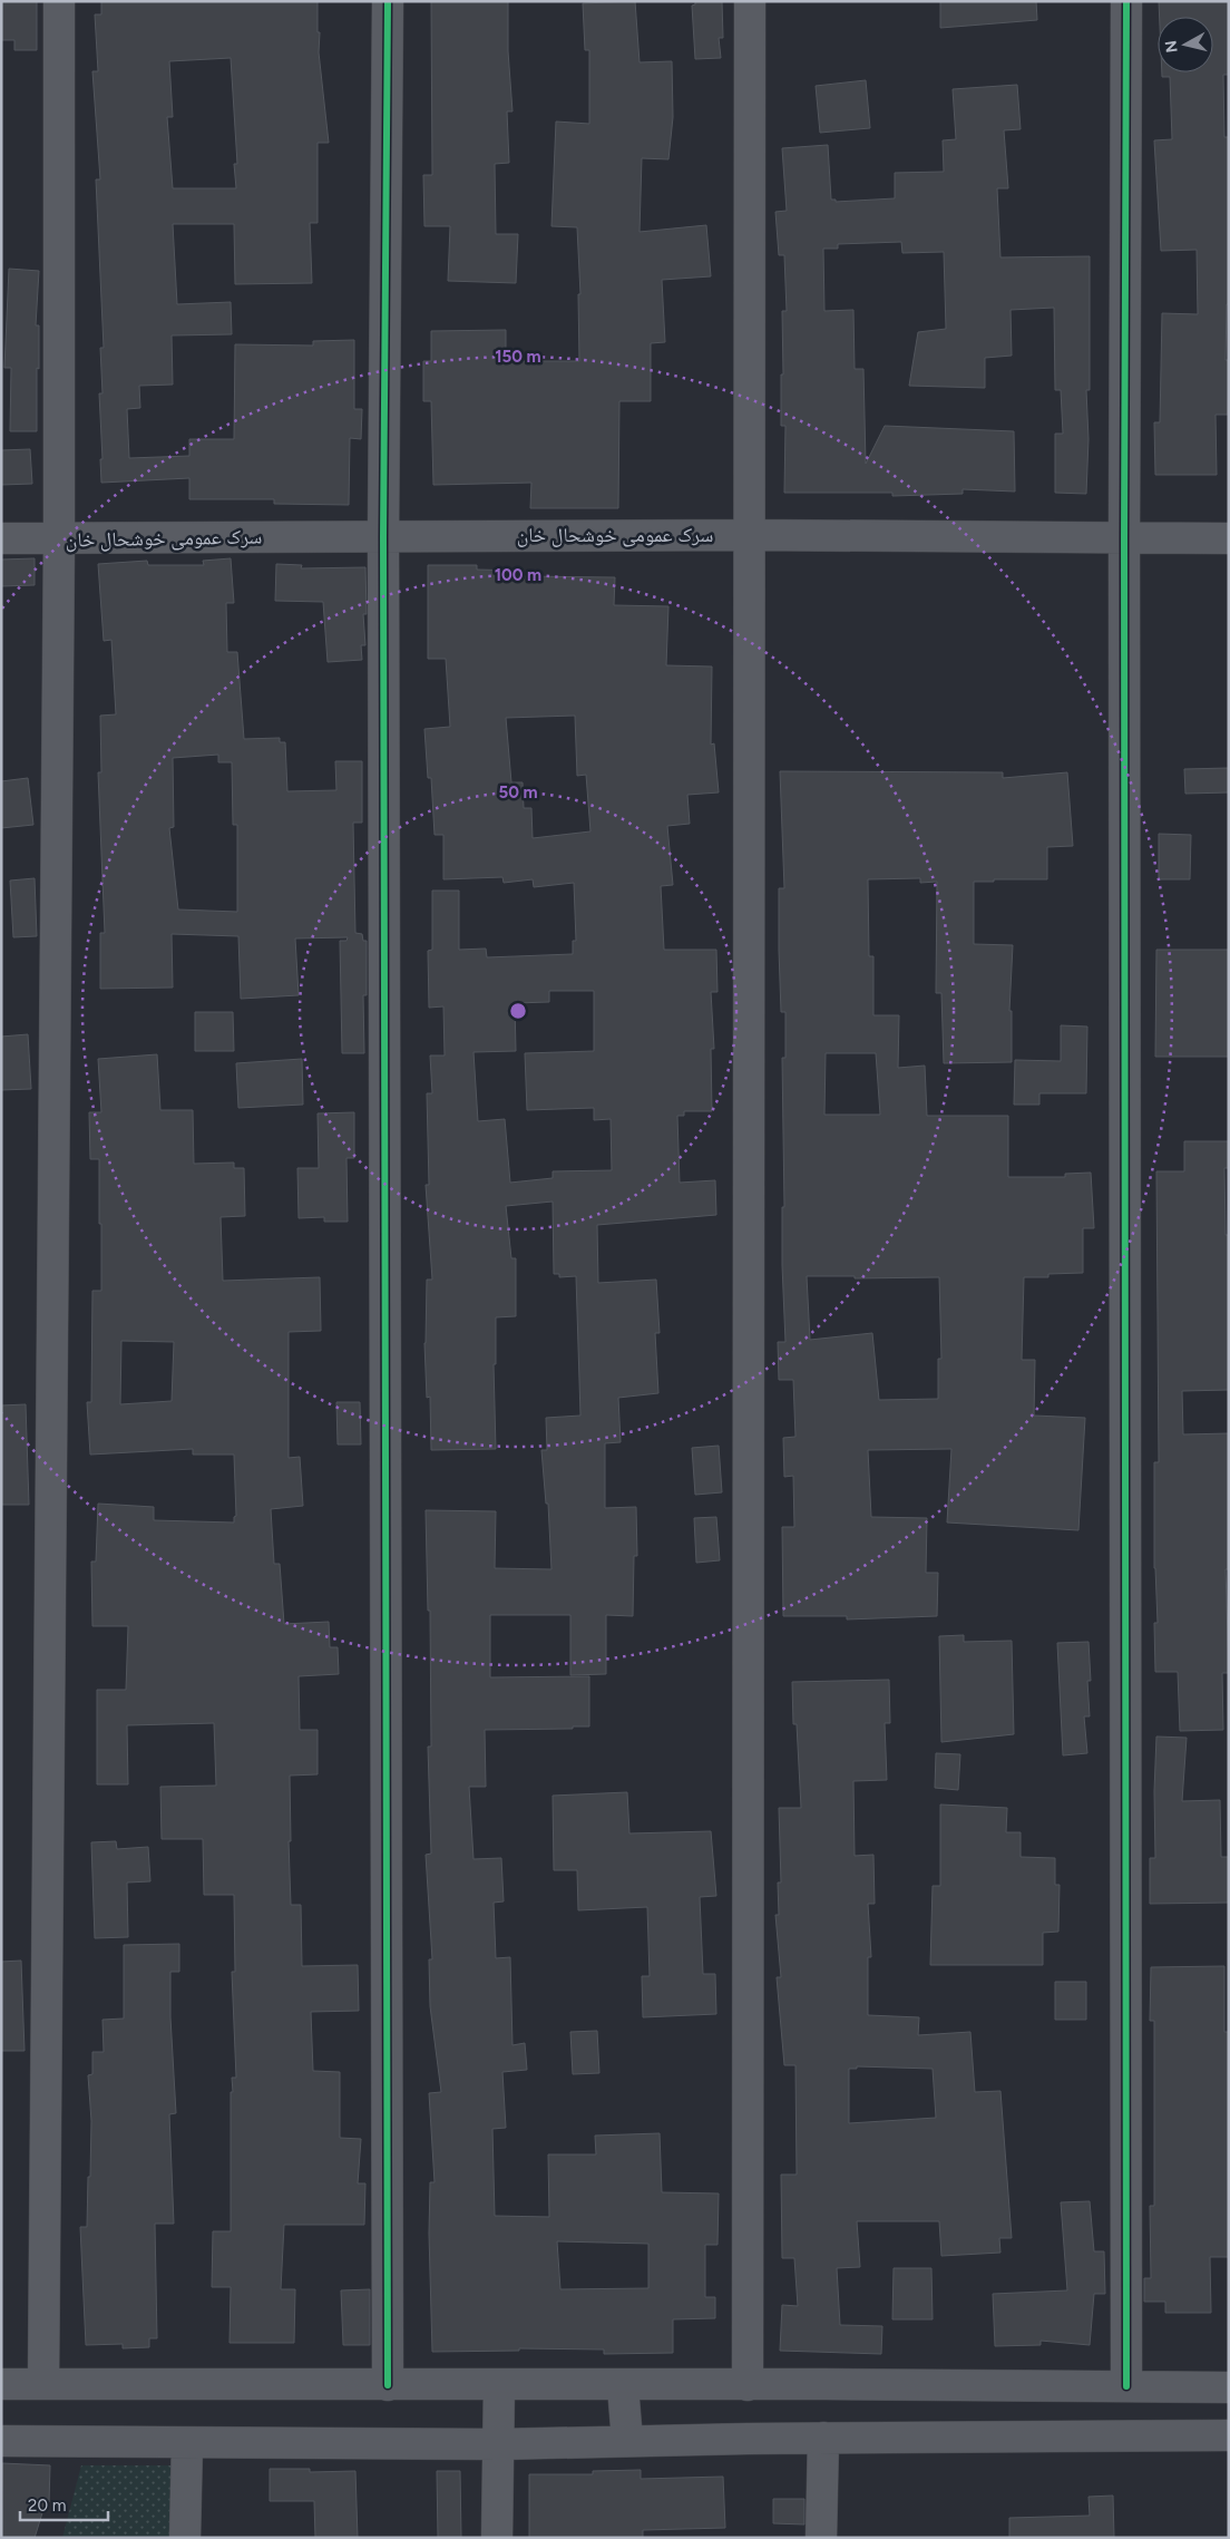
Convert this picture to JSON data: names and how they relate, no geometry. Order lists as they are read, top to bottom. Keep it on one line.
{"streets":{"street":["سرک عمومی خوشحال خان"]},"scale_bar":"20 m","north":"left","rings":["150 m","100 m","50 m"]}
